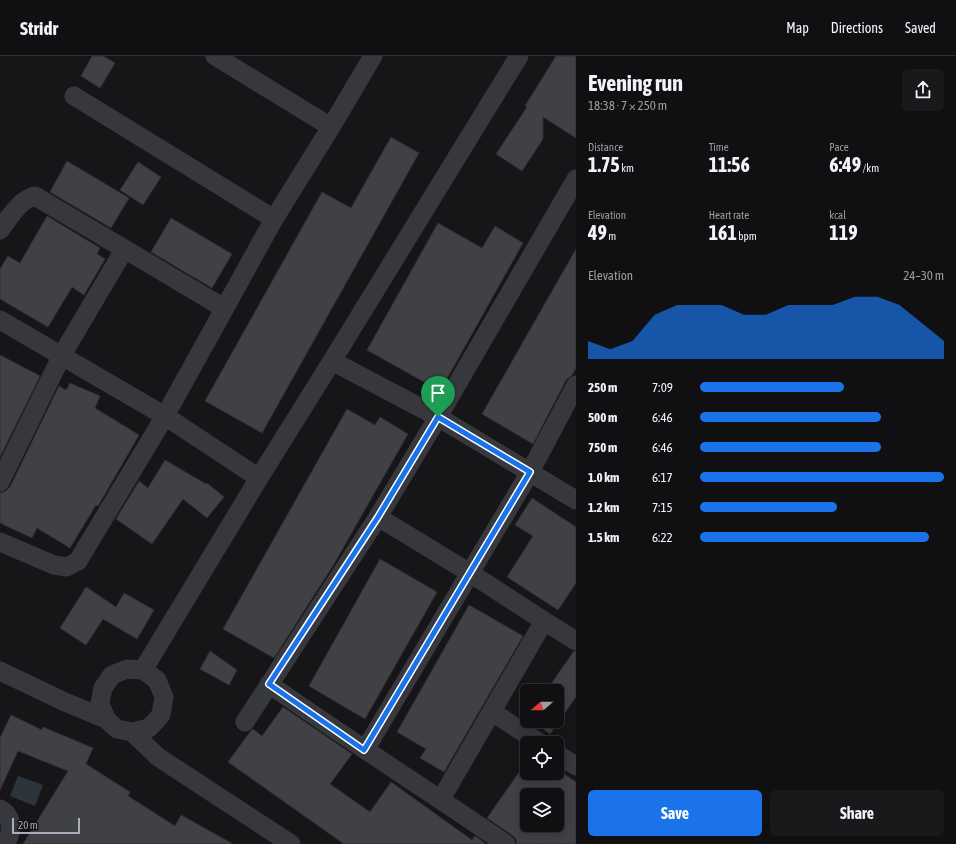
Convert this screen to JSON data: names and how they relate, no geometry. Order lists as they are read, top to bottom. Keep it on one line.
{"scale_bar":"20 m","north":"left","page":{"header":"Stridr","nav":["Map","Directions","Saved"],"heading":["Evening run","18:38 · 7 × 250 m"],"stats":[["Distance","1.75 km"],["Time","11:56"],["Pace","6:49 /km"],["Elevation","49 m"],["Heart rate","161 bpm"],["kcal","119"]],"chart":["Elevation","24–30 m"],"list":[{"name":"250 m","note":"7:09"},{"name":"500 m","note":"6:46"},{"name":"750 m","note":"6:46"},{"name":"1.0 km","note":"6:17"},{"name":"1.2 km","note":"7:15"},{"name":"1.5 km","note":"6:22"}],"buttons":["Save","Share"],"scale":"20 m"}}
